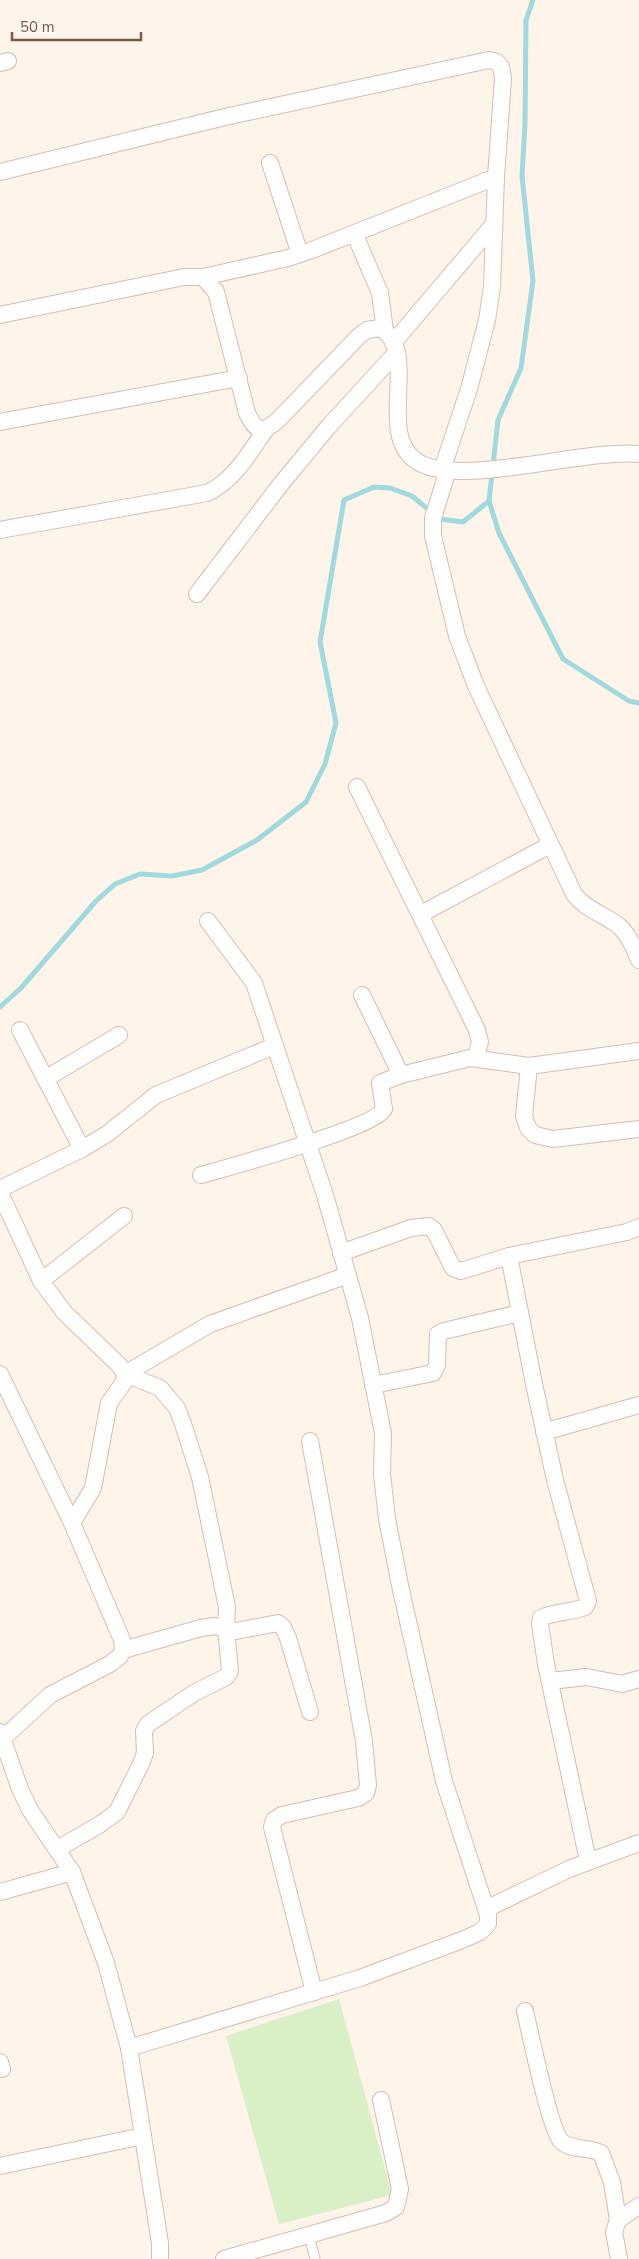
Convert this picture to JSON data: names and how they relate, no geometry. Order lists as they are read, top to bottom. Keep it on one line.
{"scale_bar":"50 m"}
